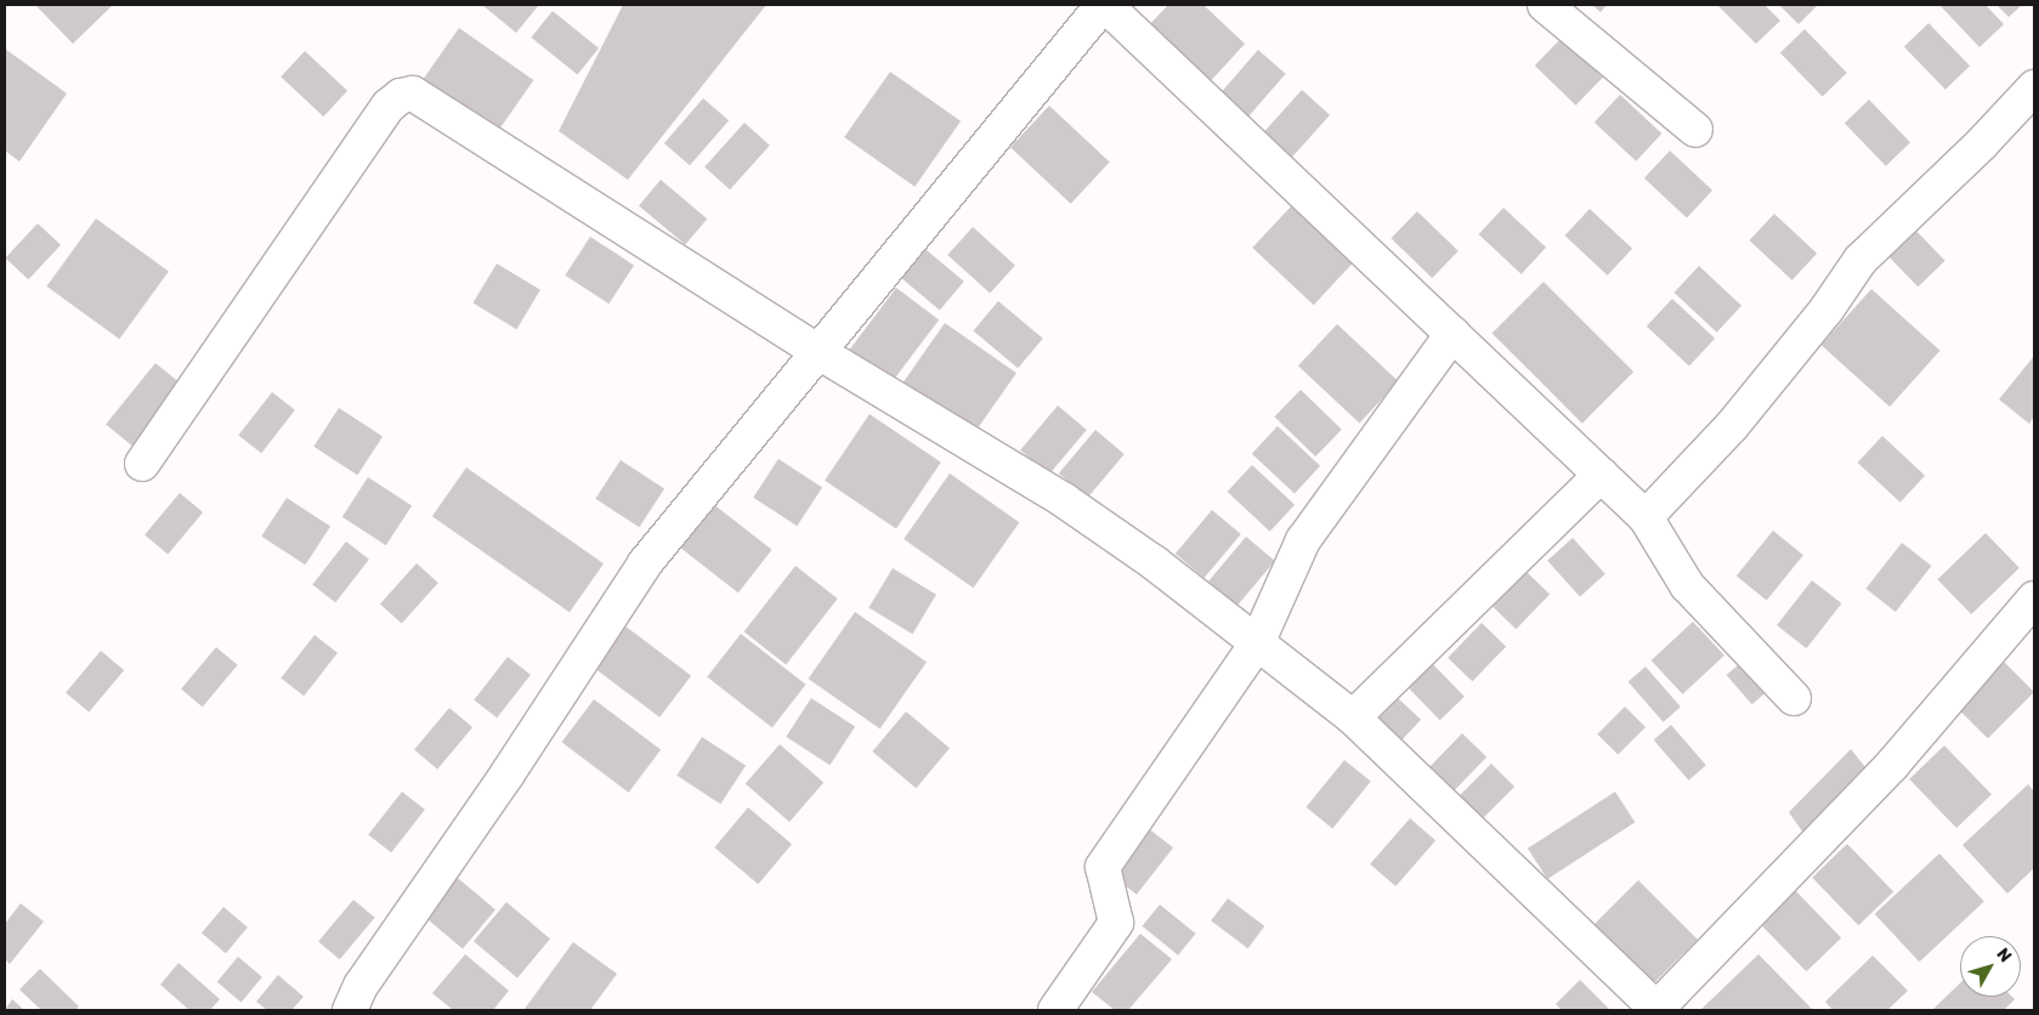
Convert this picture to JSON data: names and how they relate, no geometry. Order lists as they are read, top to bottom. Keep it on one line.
{"north":"top right"}
